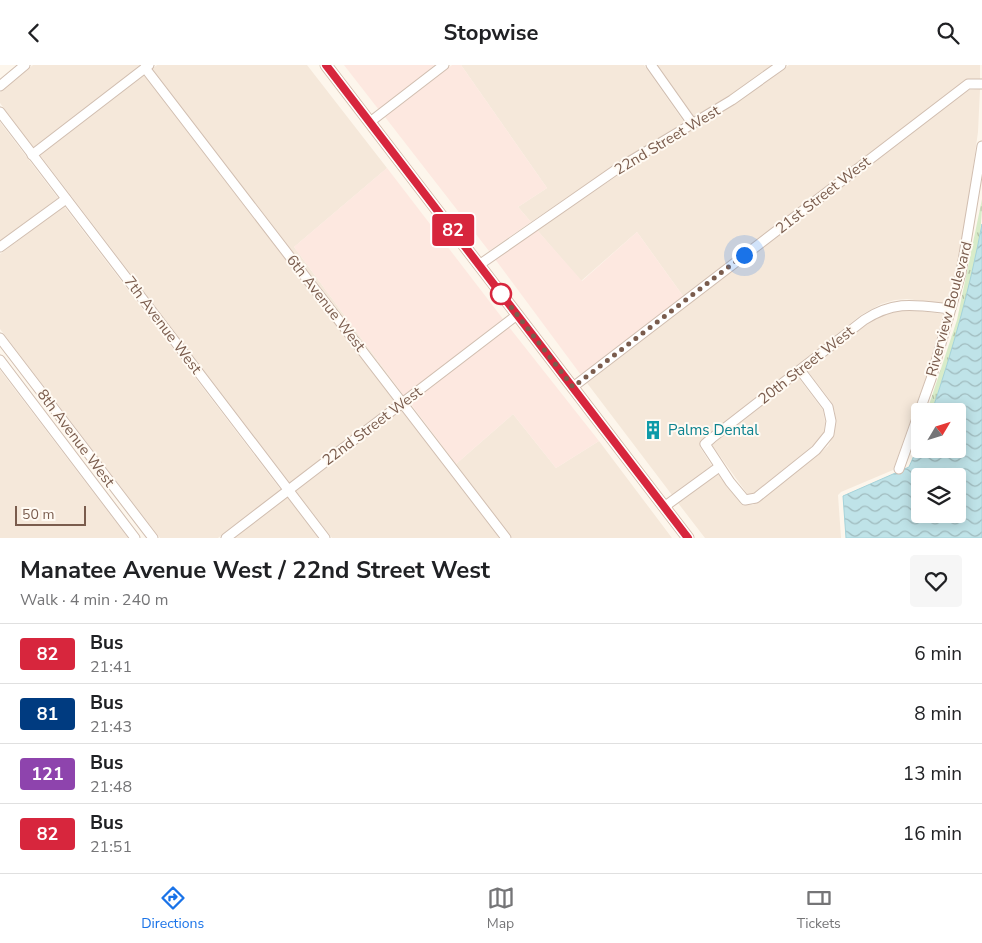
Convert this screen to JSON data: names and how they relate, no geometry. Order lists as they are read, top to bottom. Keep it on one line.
{"streets":{"street":["22nd Street West","21st Street West","6th Avenue West","Riverview Boulevard","7th Avenue West","20th Street West","8th Avenue West"]},"crossings":[["22nd Street West","6th Avenue West"],["22nd Street West","7th Avenue West"],["Riverview Boulevard","20th Street West"]],"places":{"building":["Palms Dental"]},"lines":["bus line 82"],"scale_bar":"50 m","north":"top right","page":{"header":"Stopwise","on_map":"82","scale":"50 m","heading":["Manatee Avenue West / 22nd Street West","Walk · 4 min · 240 m"],"list":[{"mark":"82","name":"Bus","note":"21:41","value":"6 min"},{"mark":"81","name":"Bus","note":"21:43","value":"8 min"},{"mark":"121","name":"Bus","note":"21:48","value":"13 min"},{"mark":"82","name":"Bus","note":"21:51","value":"16 min"}],"tabs":["Directions","Map","Tickets"]}}
